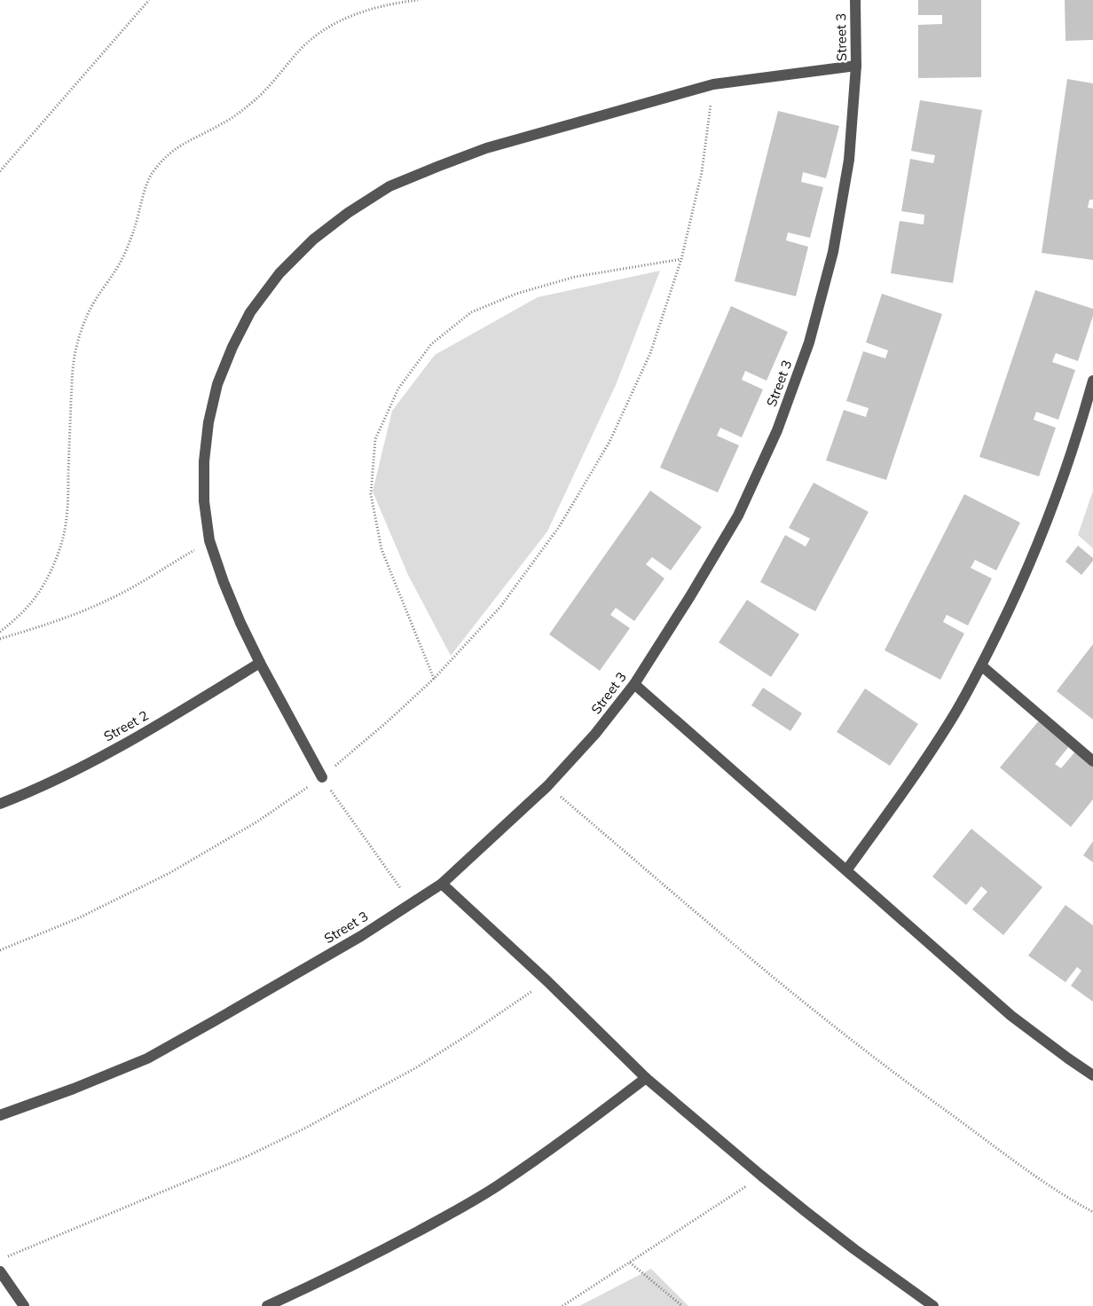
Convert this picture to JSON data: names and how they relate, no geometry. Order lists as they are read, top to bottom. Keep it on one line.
{"streets":{"street":["Street 3","Street 2"]}}
